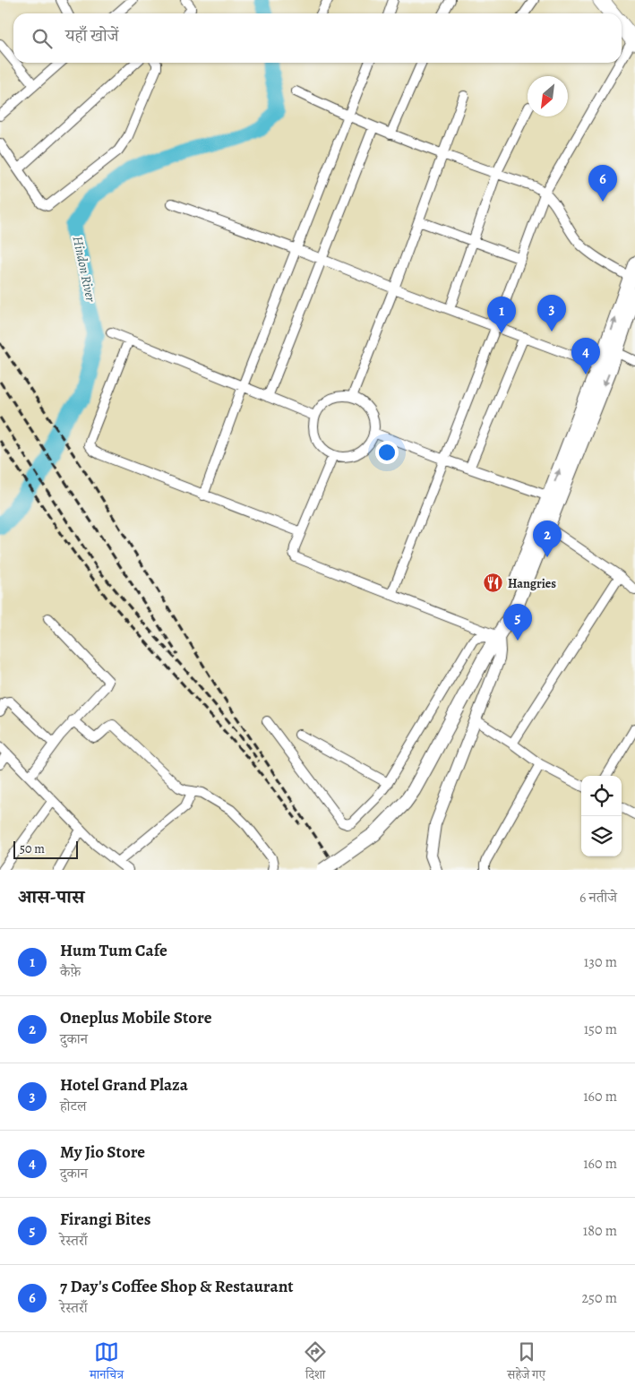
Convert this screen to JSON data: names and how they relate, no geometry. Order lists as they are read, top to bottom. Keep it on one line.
{"water":["Hindon River"],"places":{"restaurant":["Hangries"]},"scale_bar":"50 m","north":"bottom left","page":{"search":"यहाँ खोजें","pins":["6","3","1","4","2","5"],"scale":"50 m","heading":["आस-पास","6 नतीजे"],"list":[{"mark":"1","name":"Hum Tum Cafe","note":"कैफ़े","value":"130 m"},{"mark":"2","name":"Oneplus Mobile Store","note":"दुकान","value":"150 m"},{"mark":"3","name":"Hotel Grand Plaza","note":"होटल","value":"160 m"},{"mark":"4","name":"My Jio Store","note":"दुकान","value":"160 m"},{"mark":"5","name":"Firangi Bites","note":"रेस्तराँ","value":"180 m"},{"mark":"6","name":"7 Day's Coffee Shop & Restaurant","note":"रेस्तराँ","value":"250 m"}],"nav":["मानचित्र","दिशा","सहेजे गए"]}}
